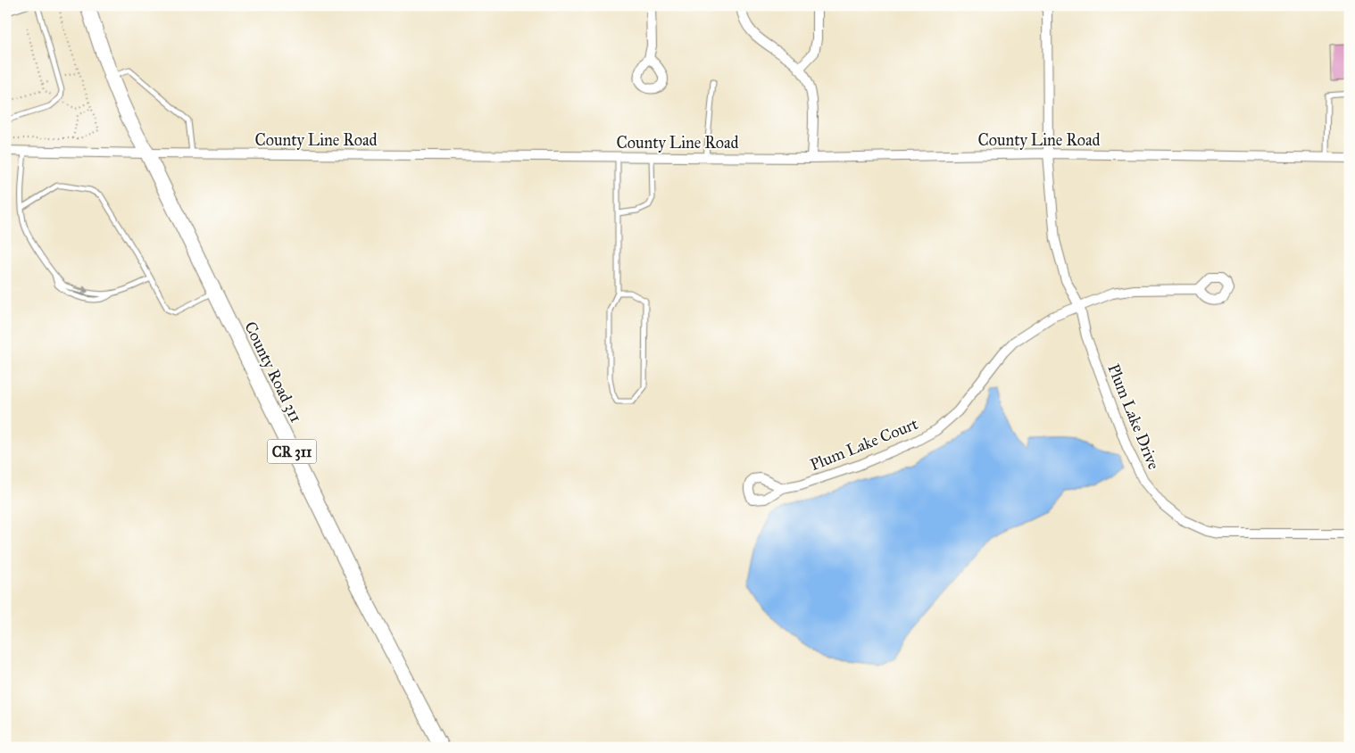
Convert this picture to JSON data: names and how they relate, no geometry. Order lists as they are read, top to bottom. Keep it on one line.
{"streets":{"main road":["County Road 311","CR 311"],"street":["County Line Road","Plum Lake Drive","Plum Lake Court"]},"crossings":[["County Line Road","County Road 311"],["County Line Road","Plum Lake Drive"],["Plum Lake Drive","Plum Lake Court"]]}
